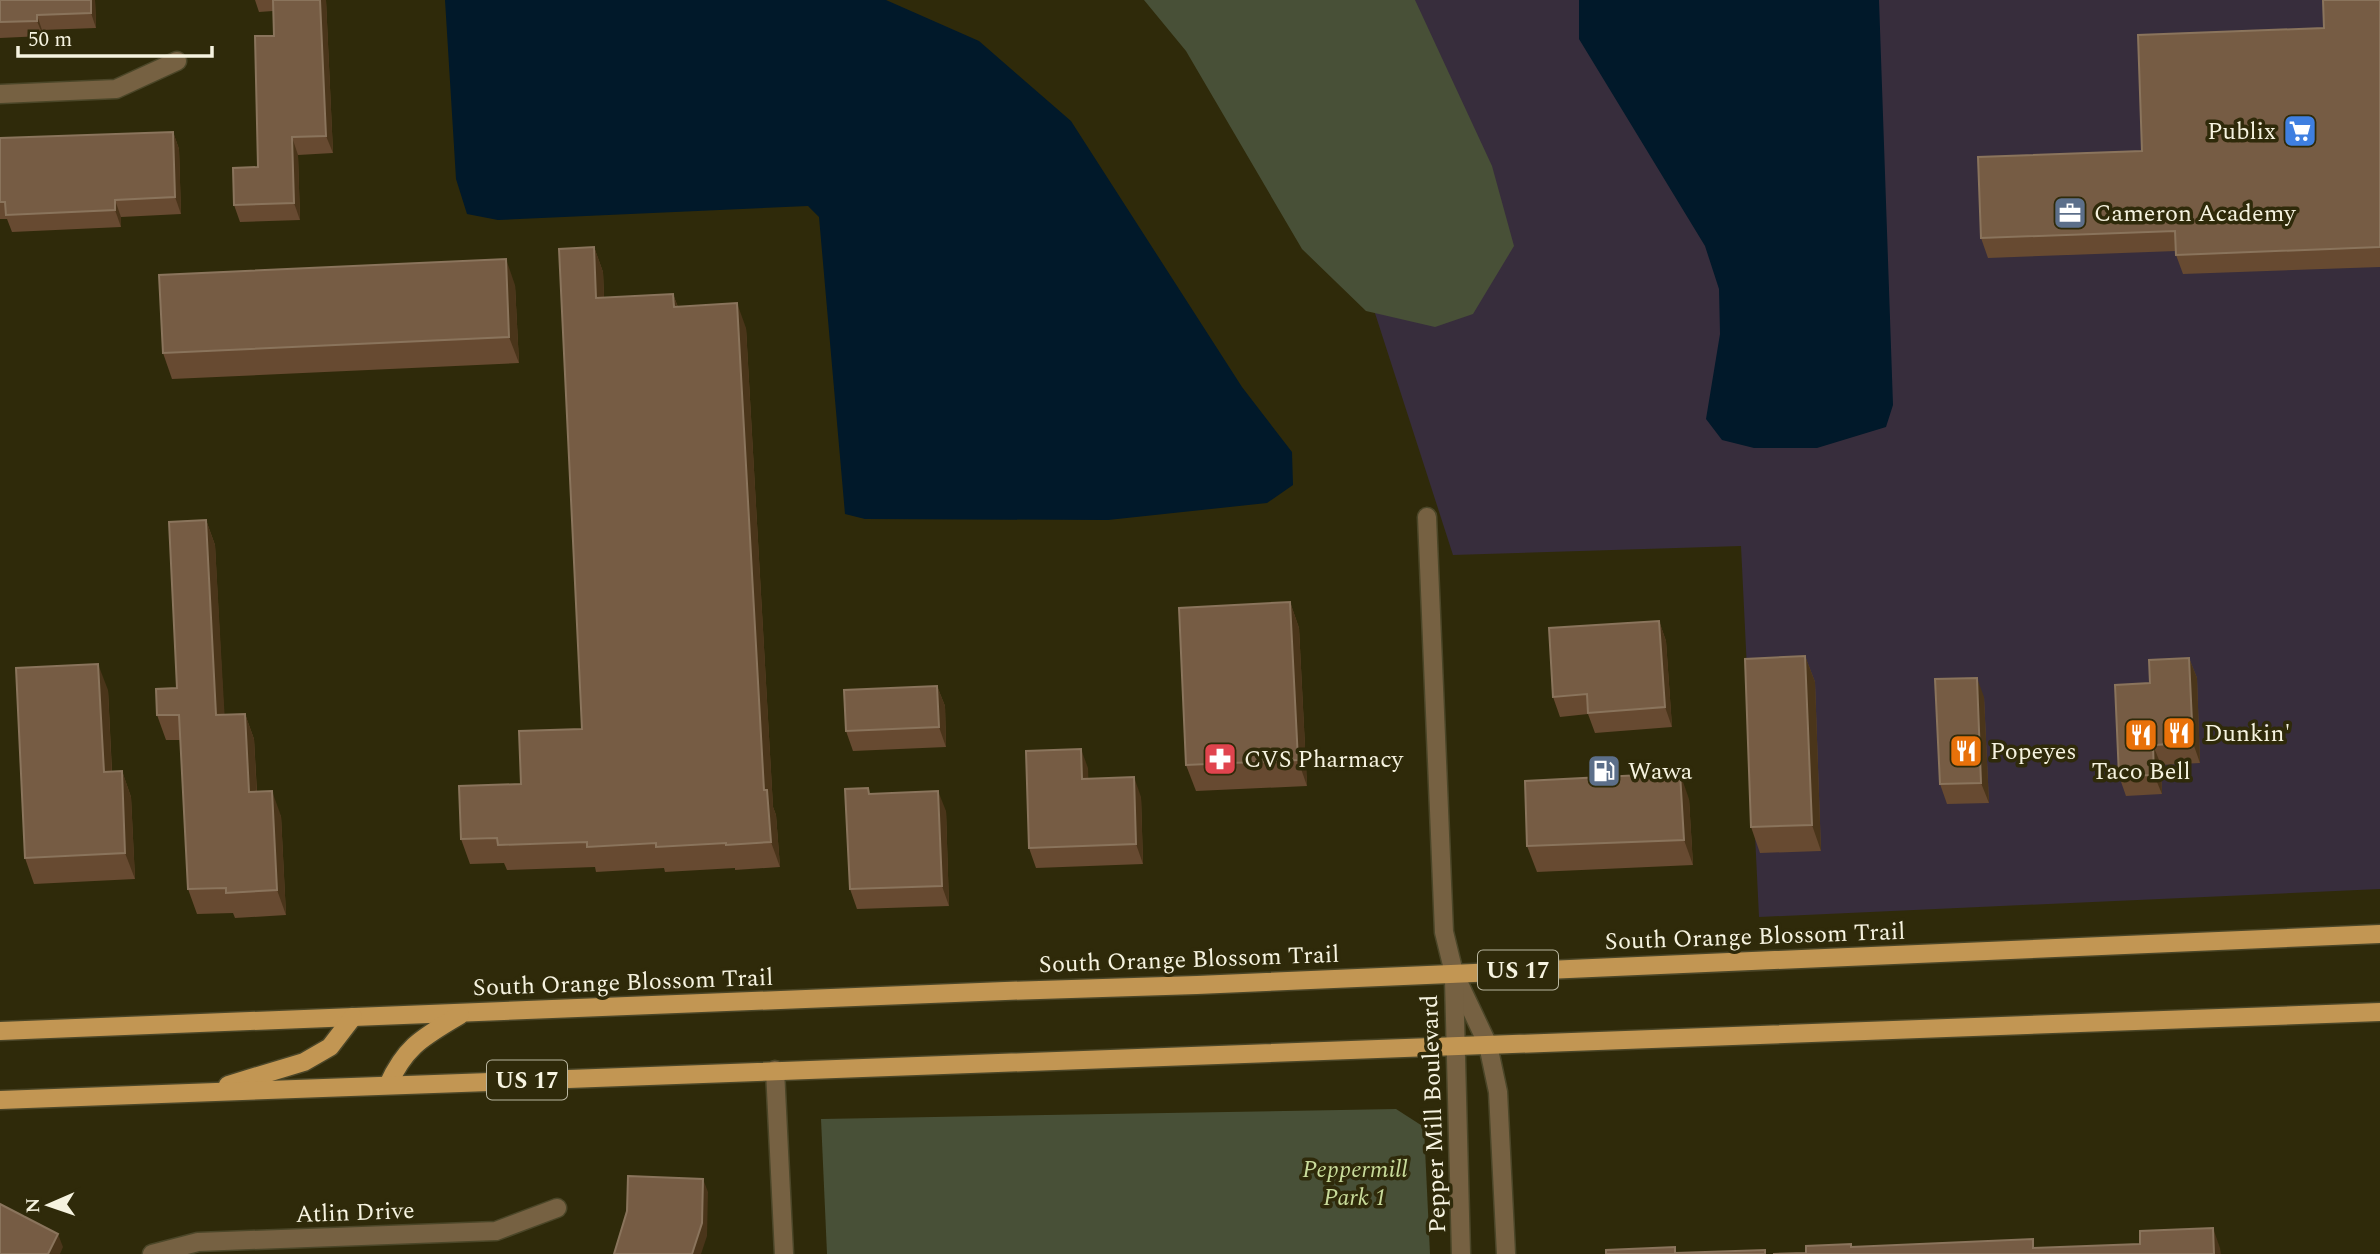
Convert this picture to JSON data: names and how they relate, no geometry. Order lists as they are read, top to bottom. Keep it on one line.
{"streets":{"main road":["South Orange Blossom Trail","US 17"],"street":["Pepper Mill Boulevard","Atlin Drive"]},"crossings":[["South Orange Blossom Trail","Pepper Mill Boulevard"],["US 17","Pepper Mill Boulevard"]],"parks":["Peppermill Park 1"],"places":{"supermarket":["Publix"],"office":["Cameron Academy"],"restaurant":["Dunkin'","Taco Bell","Popeyes"],"pharmacy":["CVS Pharmacy"],"fuel station":["Wawa"]},"scale_bar":"50 m","north":"left"}
